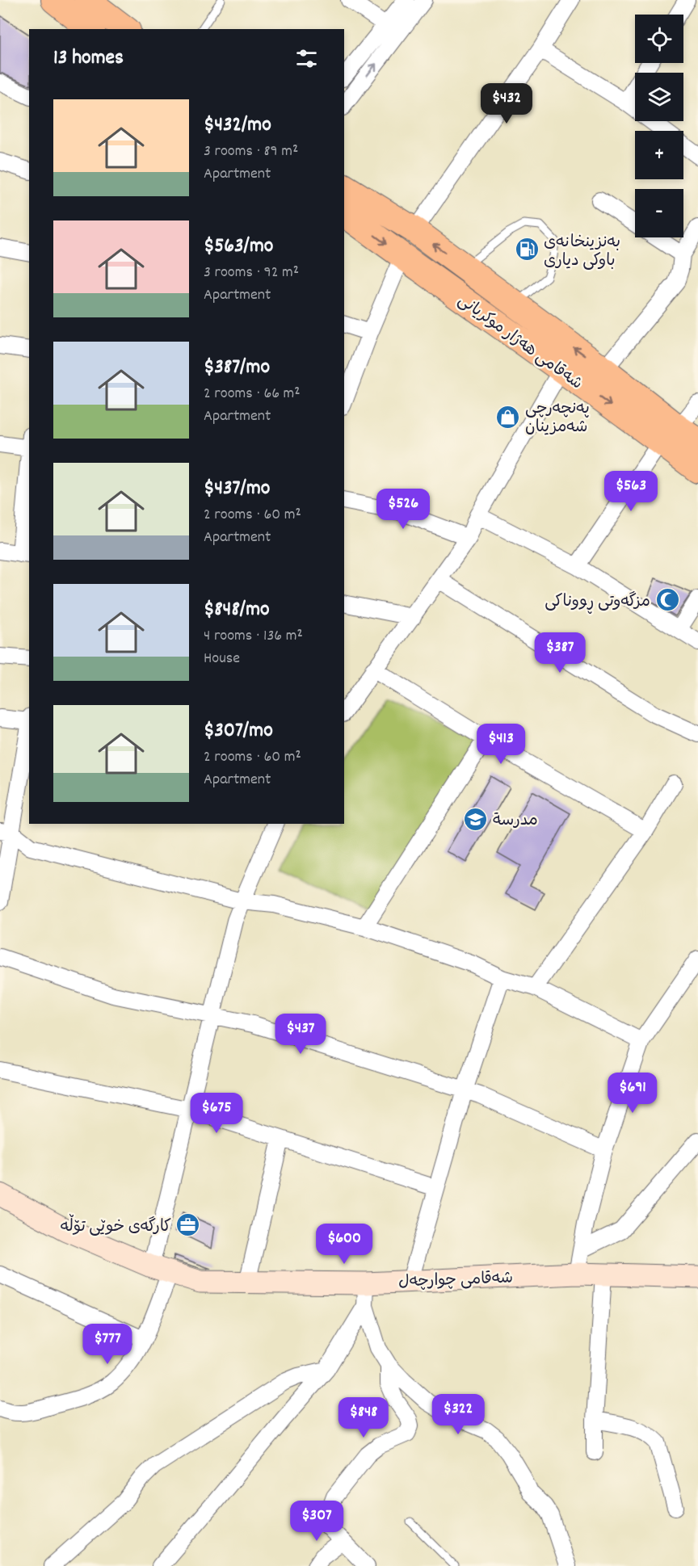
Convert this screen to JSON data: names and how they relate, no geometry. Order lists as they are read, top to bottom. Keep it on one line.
{"streets":{"highway":["شەقامی ھەژار موکریانی"],"main road":["شەقامی چوارچەل"]},"places":{"fuel station":["بەنزینخانەی باوکی دیاری"],"shop":["پەنچەرچی شەمزینان"],"mosque":["مزگەوتی ڕووناکی"],"school or university":["مدرسة"],"office":["کارگەی خوێی تۆڵە"]},"page":{"map_buttons":["+","−"],"heading":"13 homes","price":["$432","$563","$526","$387","$413","$437","$691","$675","$600","$777","$322","$848","$307"],"list":[{"name":"$432/mo","note":"3 rooms · 89 m² · Apartment"},{"name":"$563/mo","note":"3 rooms · 92 m² · Apartment"},{"name":"$387/mo","note":"2 rooms · 66 m² · Apartment"},{"name":"$437/mo","note":"2 rooms · 60 m² · Apartment"},{"name":"$848/mo","note":"4 rooms · 136 m² · House"},{"name":"$307/mo","note":"2 rooms · 60 m² · Apartment"}]}}
